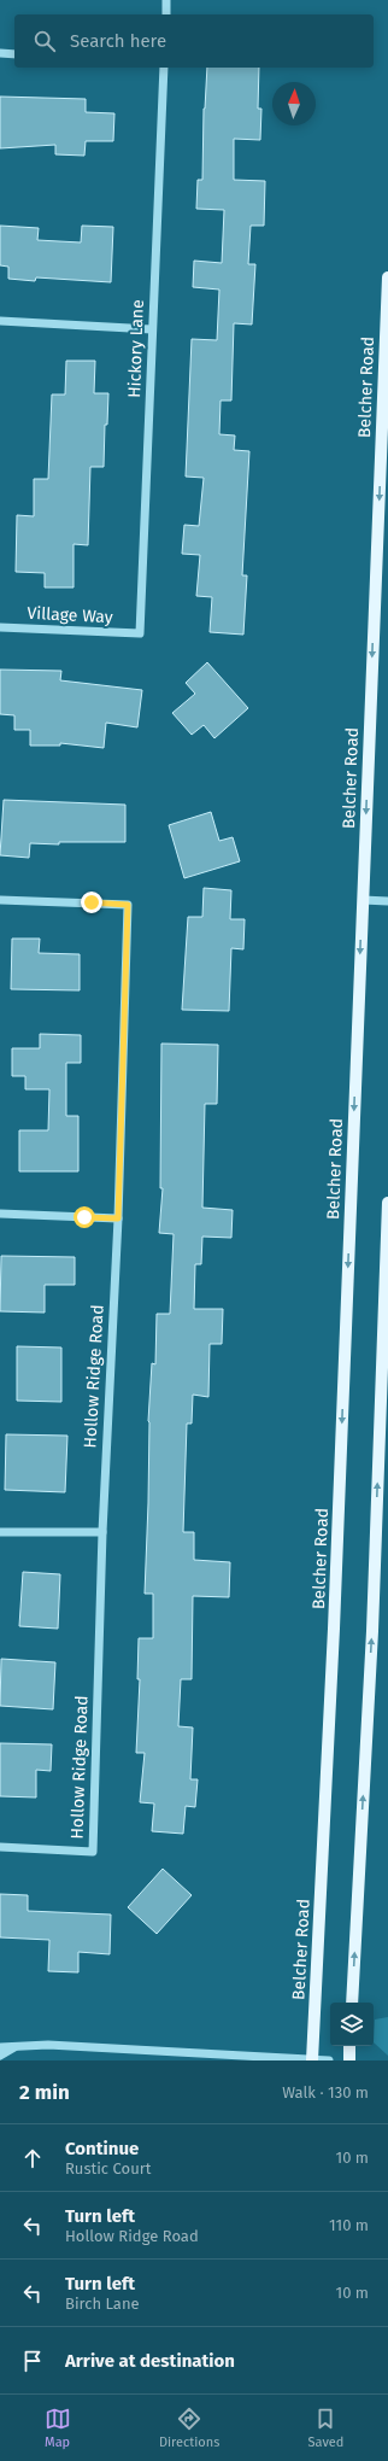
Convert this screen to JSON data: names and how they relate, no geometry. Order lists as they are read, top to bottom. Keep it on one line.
{"streets":{"main road":["Belcher Road"],"street":["Hickory Lane","Village Way","Hollow Ridge Road"]},"crossings":[["Hickory Lane","Village Way"]],"north":"top","page":{"search":"Search here","heading":["2 min","Walk · 130 m"],"list":[["Continue","Rustic Court","10 m"],["Turn left","Hollow Ridge Road","110 m"],["Turn left","Birch Lane","10 m"],"Arrive at destination"],"nav":["Map","Directions","Saved"]}}
